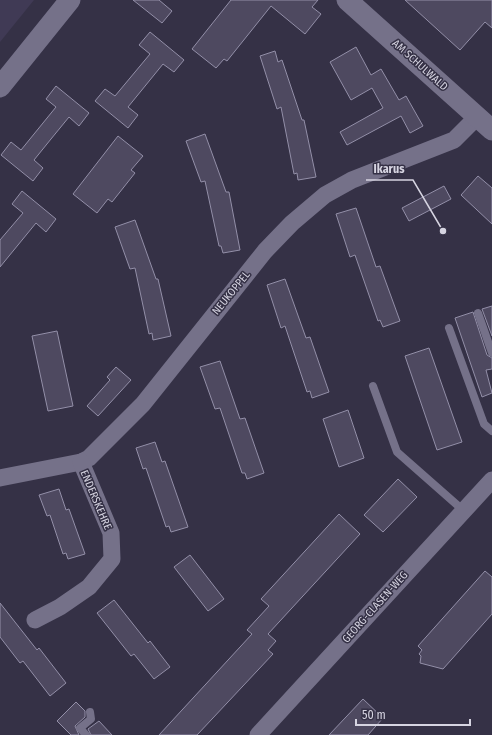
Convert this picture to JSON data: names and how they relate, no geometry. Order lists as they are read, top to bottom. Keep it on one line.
{"streets":{"street":["AM SCHULWALD","NEUKOPPEL","ENDERSKEHRE","GEORG-CLASEN-WEG"]},"crossings":[["AM SCHULWALD","NEUKOPPEL"],["NEUKOPPEL","ENDERSKEHRE"]],"places":["Ikarus"],"scale_bar":"50 m"}
